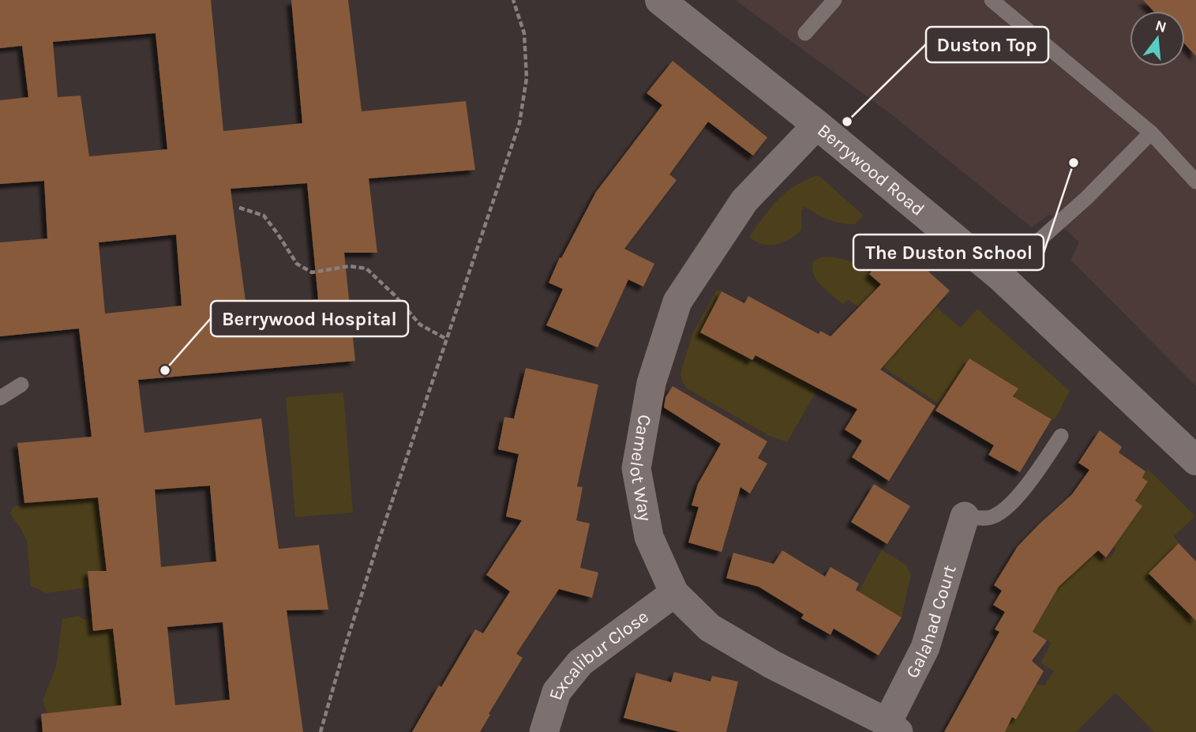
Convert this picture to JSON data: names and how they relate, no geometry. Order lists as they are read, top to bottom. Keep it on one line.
{"streets":{"street":["Berrywood Road","Camelot Way","Galahad Court","Excalibur Close"]},"crossings":[["Berrywood Road","Camelot Way"],["Camelot Way","Galahad Court"],["Camelot Way","Excalibur Close"]],"places":["Duston Top","The Duston School","Berrywood Hospital"],"north":"top"}
